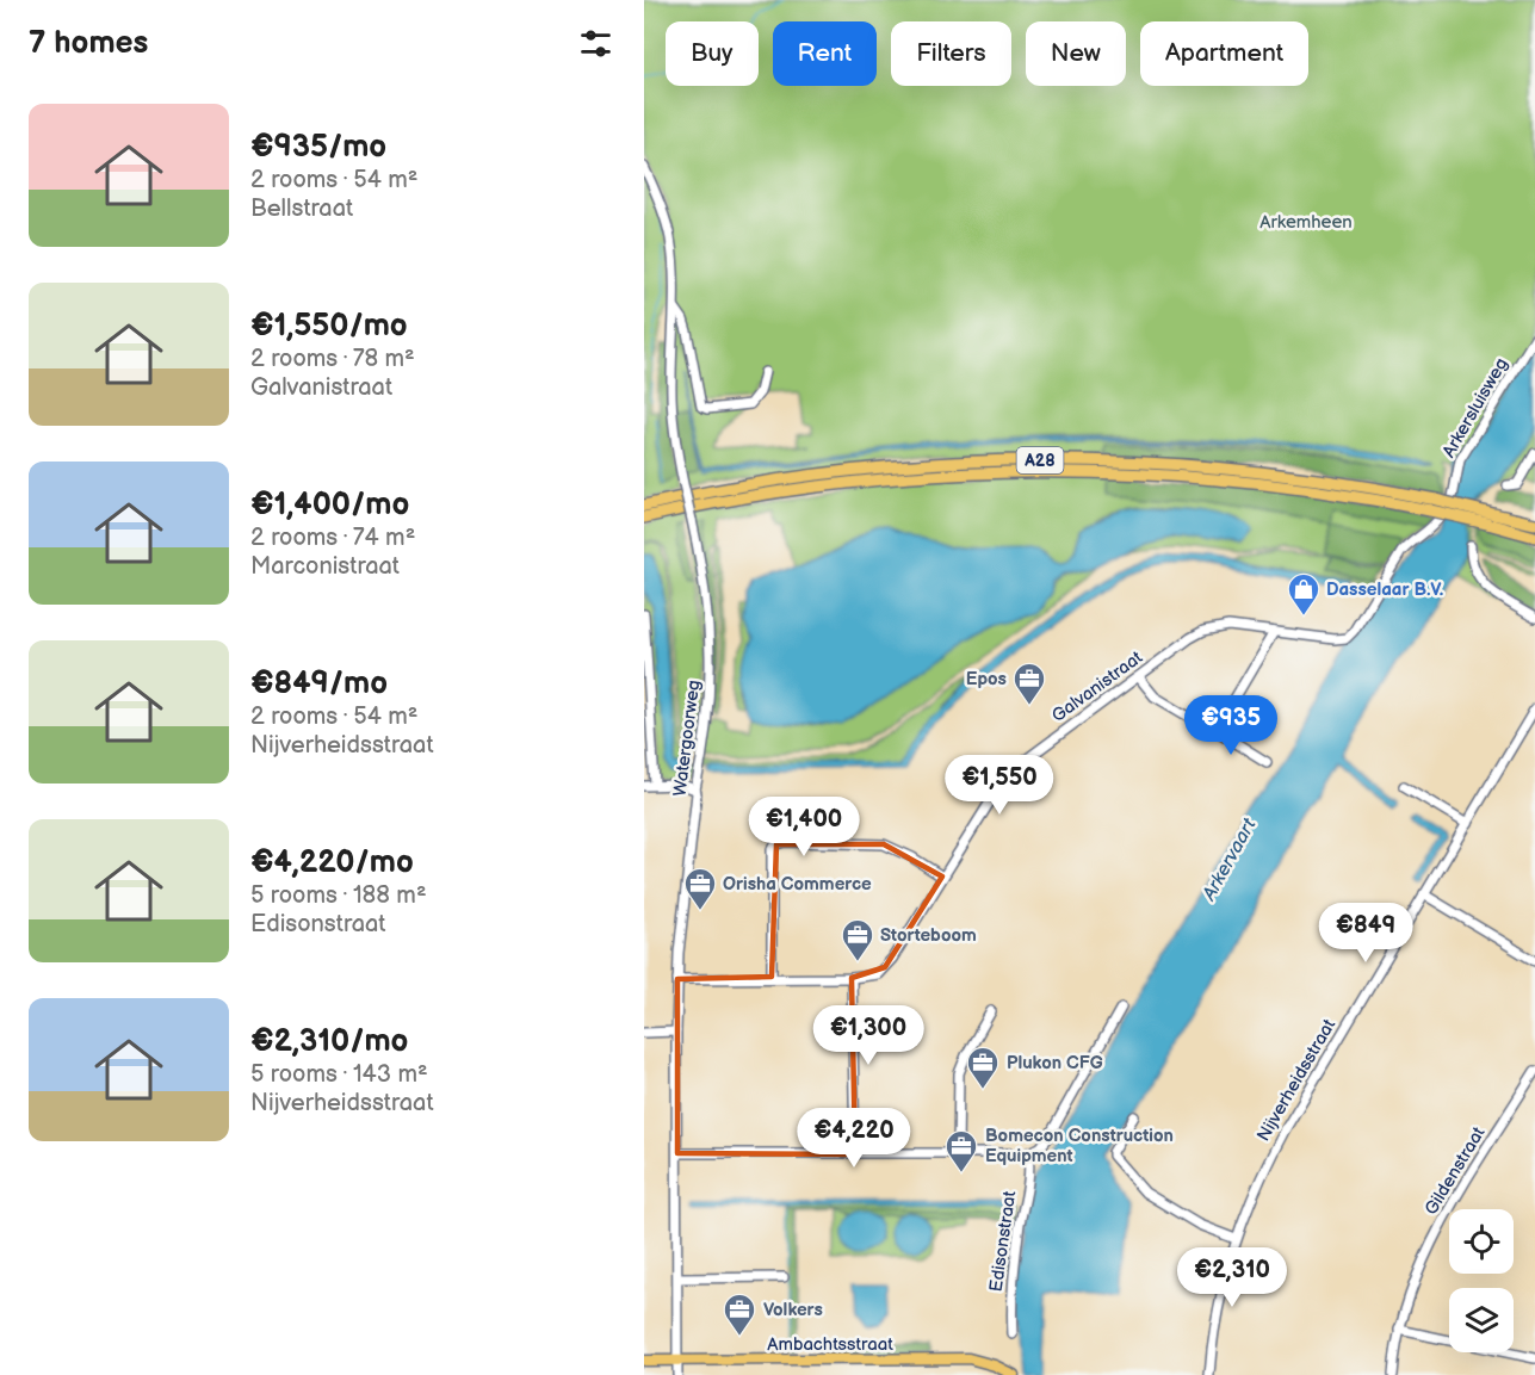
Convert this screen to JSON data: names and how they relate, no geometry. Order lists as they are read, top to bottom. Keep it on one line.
{"streets":{"highway":["A28"],"main road":["Ambachtsstraat"],"street":["Arkersluisweg","Galvanistraat","Watergoorweg","Nijverheidsstraat","Gildenstraat","Edisonstraat"]},"crossings":[["Galvanistraat","Watergoorweg"],["Watergoorweg","Ambachtsstraat"]],"water":["Arkervaart"],"parks":["Arkemheen"],"places":{"shop":["Dasselaar B.V."],"office":["Epos","Orisha Commerce","Storteboom","Plukon CFG","Bomecon Construction Equipment","Volkers"]},"page":{"heading":"7 homes","chip":["Buy","Rent","Filters","New","Apartment"],"list":[{"name":"€935/mo","note":"2 rooms · 54 m² · Bellstraat"},{"name":"€1,550/mo","note":"2 rooms · 78 m² · Galvanistraat"},{"name":"€1,400/mo","note":"2 rooms · 74 m² · Marconistraat"},{"name":"€849/mo","note":"2 rooms · 54 m² · Nijverheidsstraat"},{"name":"€4,220/mo","note":"5 rooms · 188 m² · Edisonstraat"},{"name":"€2,310/mo","note":"5 rooms · 143 m² · Nijverheidsstraat"}],"price":["€935","€1,550","€1,400","€849","€1,300","€4,220","€2,310"]}}
